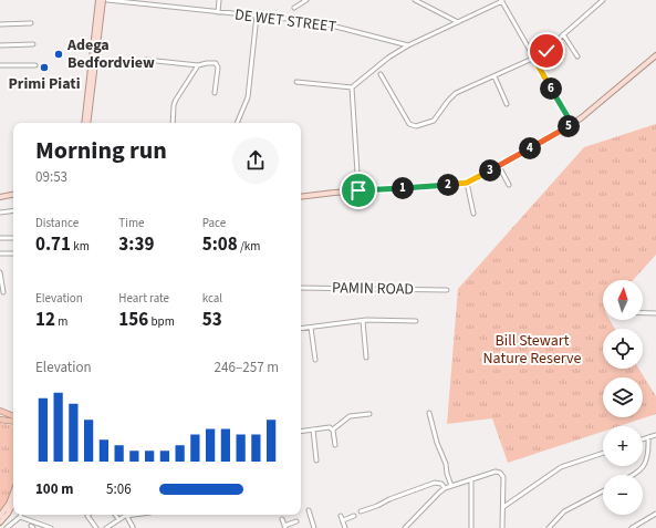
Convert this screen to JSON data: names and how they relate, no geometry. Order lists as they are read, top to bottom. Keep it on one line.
{"streets":{"street":["DE WET STREET","PAMIN ROAD"]},"parks":["Bill Stewart Nature Reserve"],"places":["Adega Bedfordview","Primi Piati"],"north":"top","page":{"pins":["6","5","4","3","2","1"],"heading":["Morning run","09:53"],"stats":[["Distance","0.71 km"],["Time","3:39"],["Pace","5:08 /km"],["Elevation","12 m"],["Heart rate","156 bpm"],["kcal","53"]],"map_buttons":["+","−"],"chart":["Elevation","246–257 m"],"list":[{"name":"100 m","note":"5:06"}]}}
